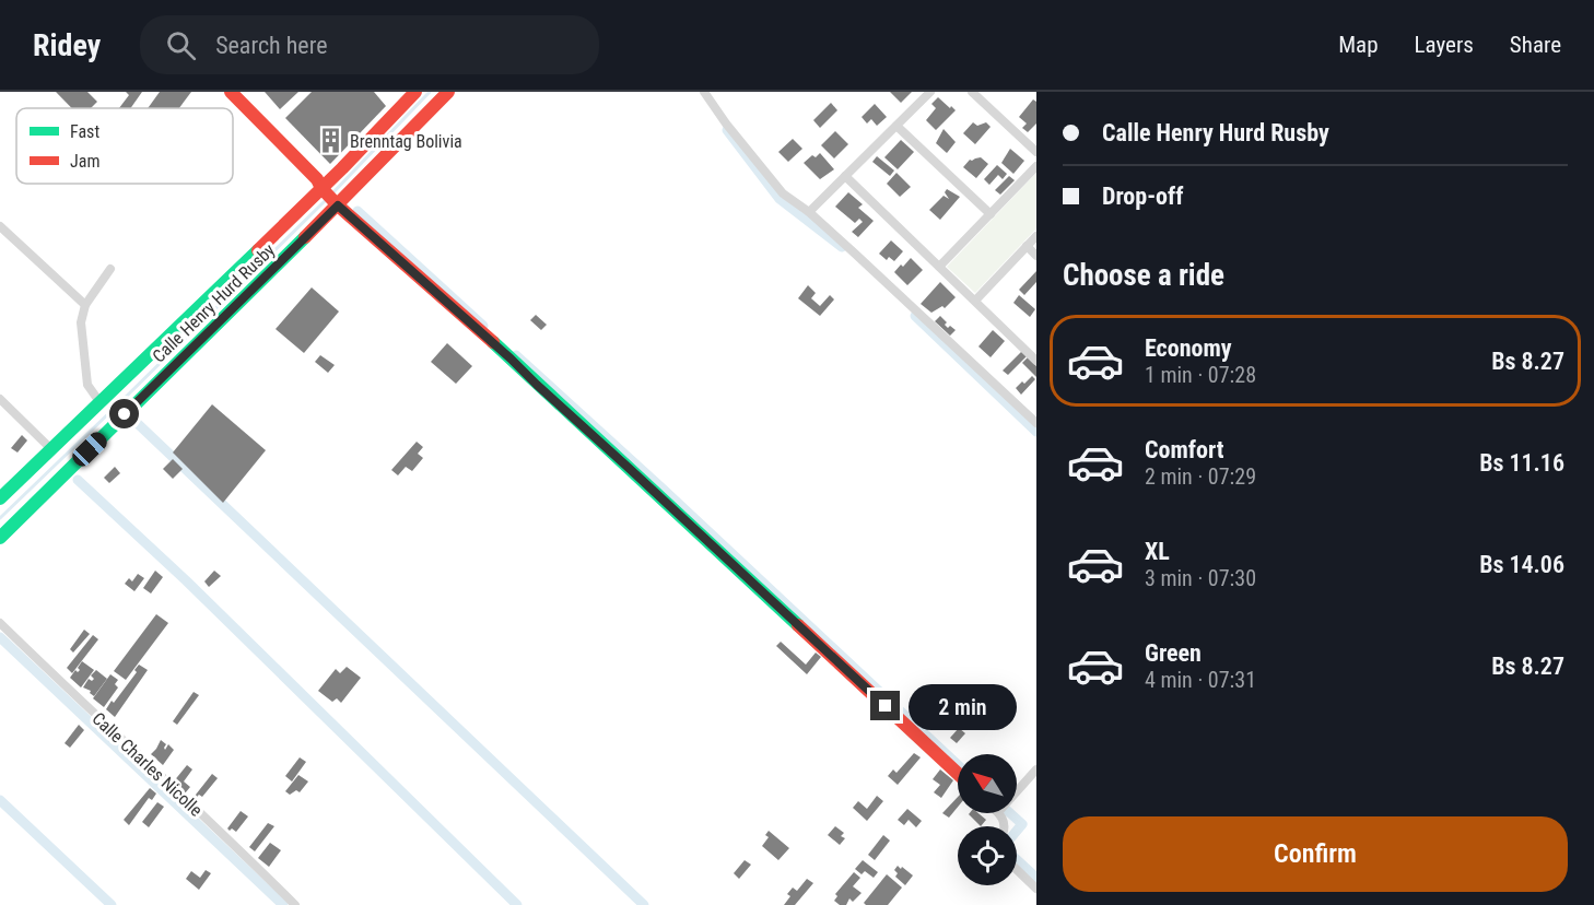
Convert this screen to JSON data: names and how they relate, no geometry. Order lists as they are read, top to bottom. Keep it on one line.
{"streets":{"street":["Calle Henry Hurd Rusby","Calle Charles Nicolle"]},"places":{"building":["Brenntag Bolivia"]},"legend":["Fast","Jam"],"north":"top left","page":{"header":"Ridey","search":"Search here","nav":["Map","Layers","Share"],"banner":["Calle Henry Hurd Rusby","Drop-off"],"heading":"Choose a ride","list":[{"name":"Economy","note":"1 min · 07:28","value":"Bs 8.27"},{"name":"Comfort","note":"2 min · 07:29","value":"Bs 11.16"},{"name":"XL","note":"3 min · 07:30","value":"Bs 14.06"},{"name":"Green","note":"4 min · 07:31","value":"Bs 8.27"}],"bubble":"2 min","buttons":"Confirm"}}
